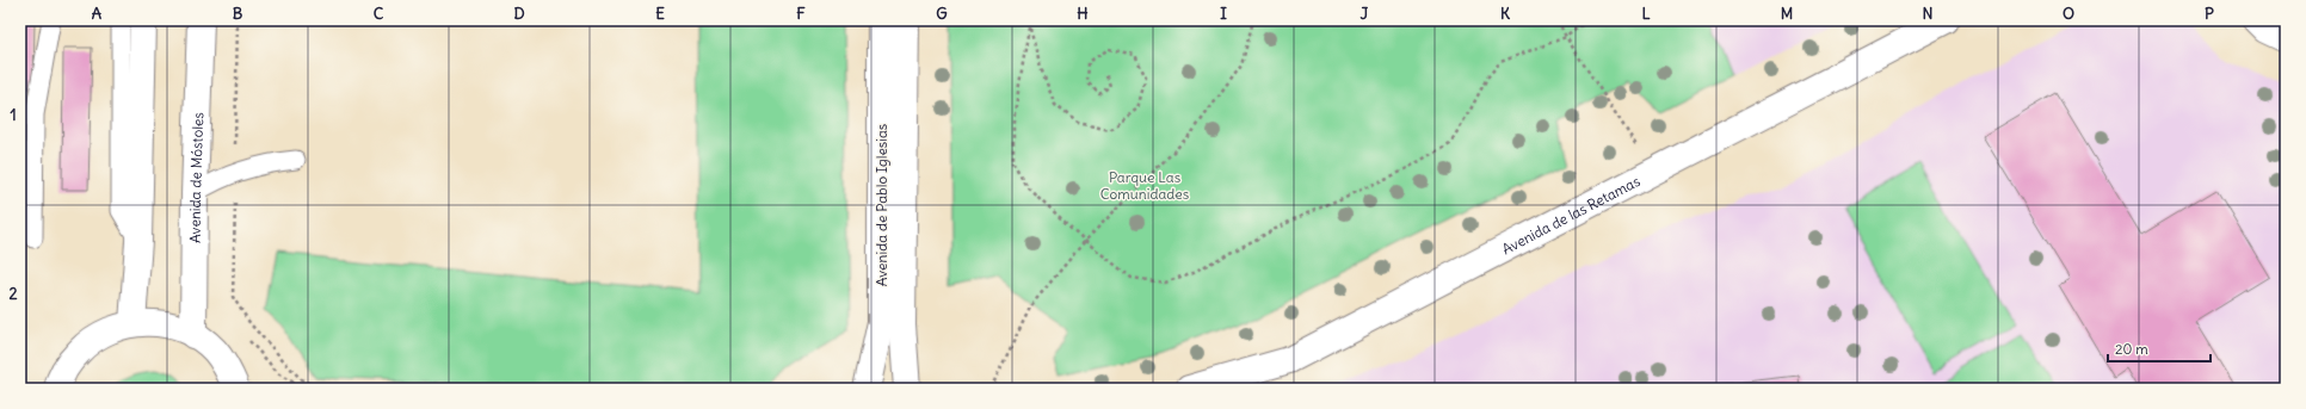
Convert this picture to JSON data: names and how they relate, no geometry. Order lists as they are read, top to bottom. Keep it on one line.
{"streets":{"street":["Avenida de Móstoles","Avenida de Pablo Iglesias","Avenida de las Retamas"]},"parks":["Parque Las Comunidades"],"scale_bar":"20 m","grid":{"columns":["A","B","C","D","E","F","G","H","I","J","K","L","M","N","O","P"],"rows":["1","2"]}}
